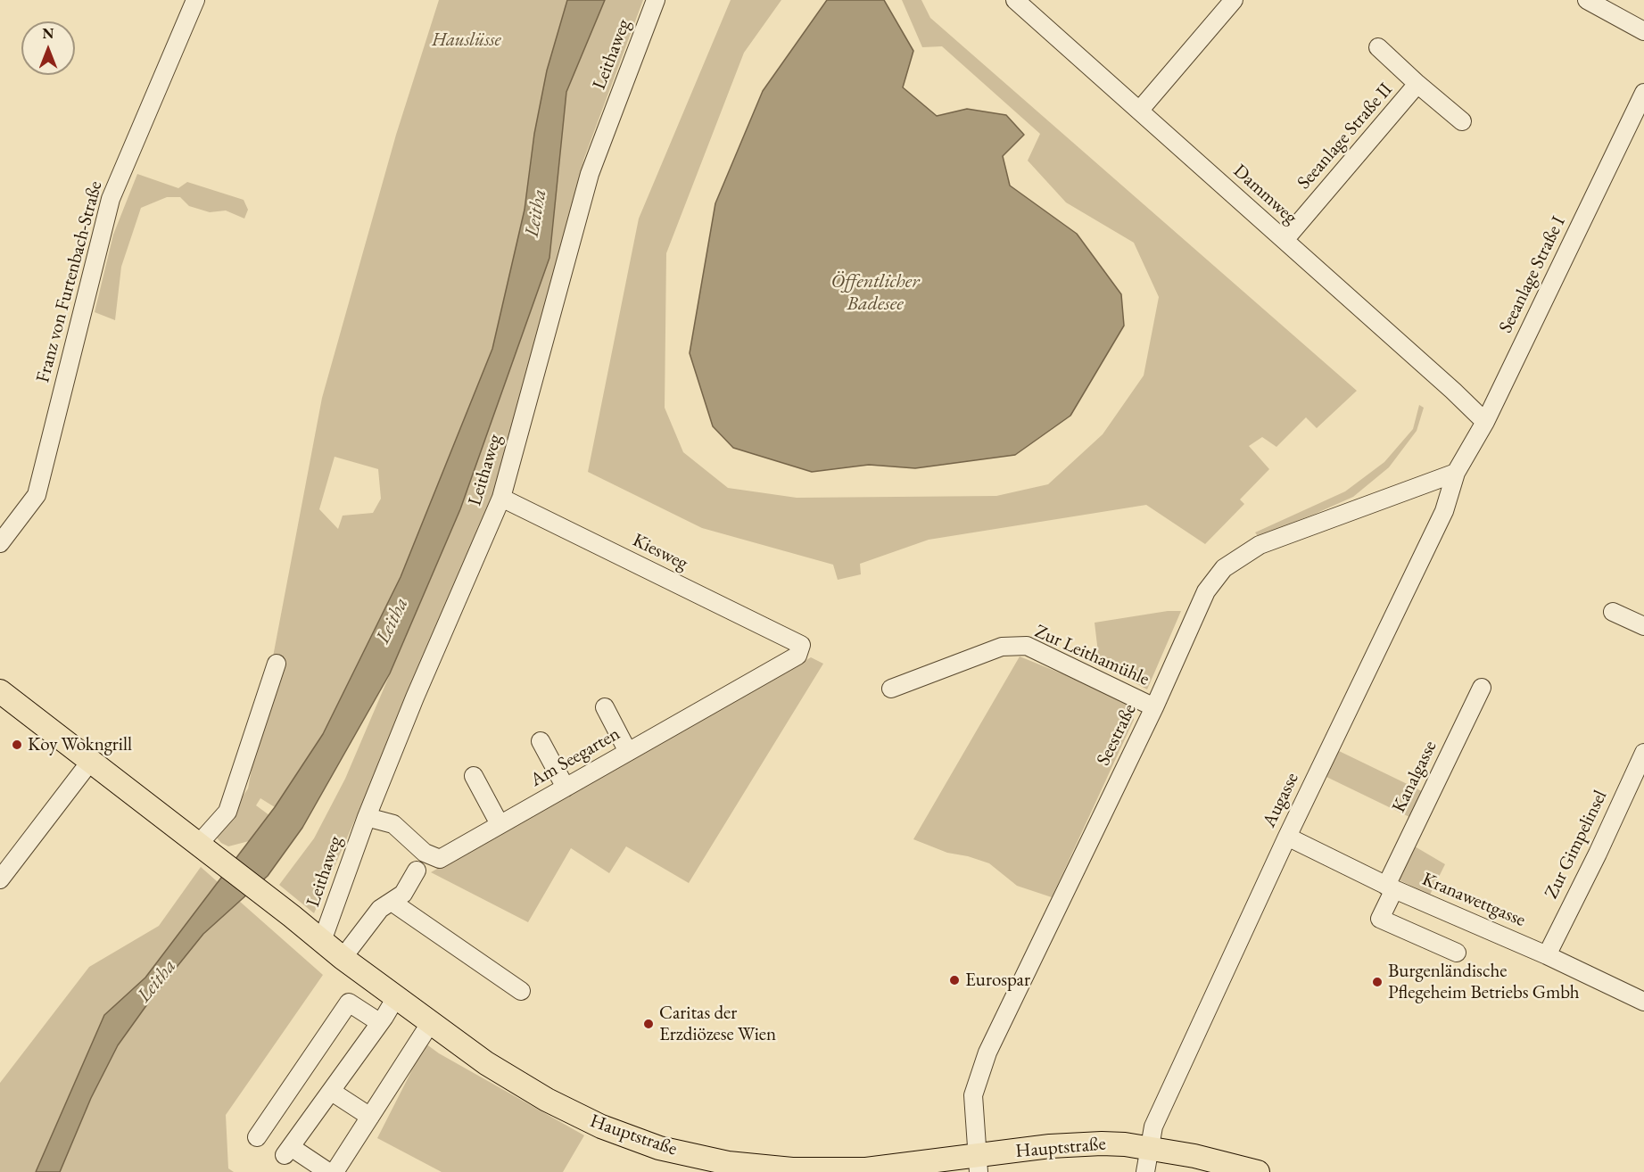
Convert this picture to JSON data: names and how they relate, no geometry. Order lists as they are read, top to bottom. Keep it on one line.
{"streets":{"main road":["Hauptstraße"],"street":["Leithaweg","Seeanlage Straße II","Dammweg","Seeanlage Straße I","Franz von Furtenbach-Straße","Kiesweg","Zur Leithamühle","Seestraße","Am Seegarten","Kanalgasse","Augasse","Zur Gimpelinsel","Kranawettgasse"]},"crossings":[["Leithaweg","Kiesweg"],["Leithaweg","Am Seegarten"],["Leithaweg","Hauptstraße"],["Seeanlage Straße II","Dammweg"],["Dammweg","Seeanlage Straße I"],["Seeanlage Straße I","Seestraße"],["Seeanlage Straße I","Augasse"],["Kiesweg","Am Seegarten"],["Zur Leithamühle","Seestraße"],["Seestraße","Augasse"],["Seestraße","Hauptstraße"],["Kanalgasse","Kranawettgasse"],["Augasse","Kranawettgasse"],["Augasse","Hauptstraße"],["Zur Gimpelinsel","Kranawettgasse"]],"water":["Leitha","Öffentlicher Badesee"],"parks":["Hauslüsse"],"places":["Koy Wokngrill","Eurospar","Burgenländische Pflegeheim Betriebs Gmbh","Caritas der Erzdiözese Wien"],"north":"top"}
